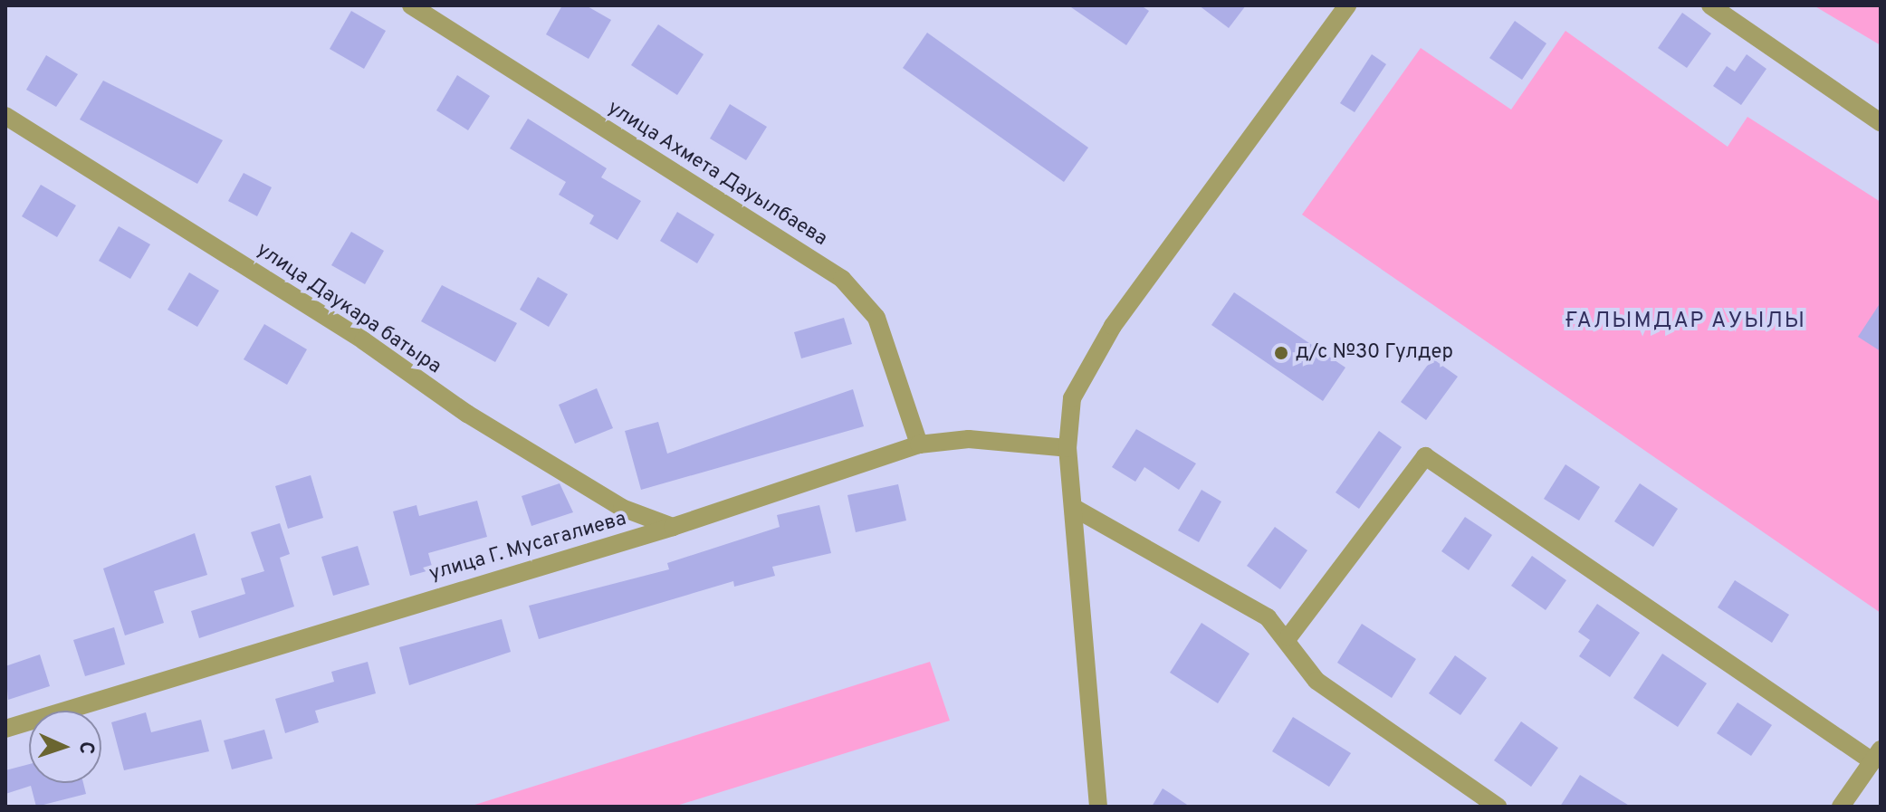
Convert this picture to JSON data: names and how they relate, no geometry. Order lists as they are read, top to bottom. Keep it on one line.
{"streets":{"street":["улица Ахмета Дауылбаева","улица Даукара батыра","улица Г. Мусагалиева"]},"crossings":[["улица Ахмета Дауылбаева","улица Г. Мусагалиева"],["улица Даукара батыра","улица Г. Мусагалиева"]],"districts":["ҒАЛЫМДАР АУЫЛЫ"],"places":["д/с №30 Гулдер"],"north":"right"}
